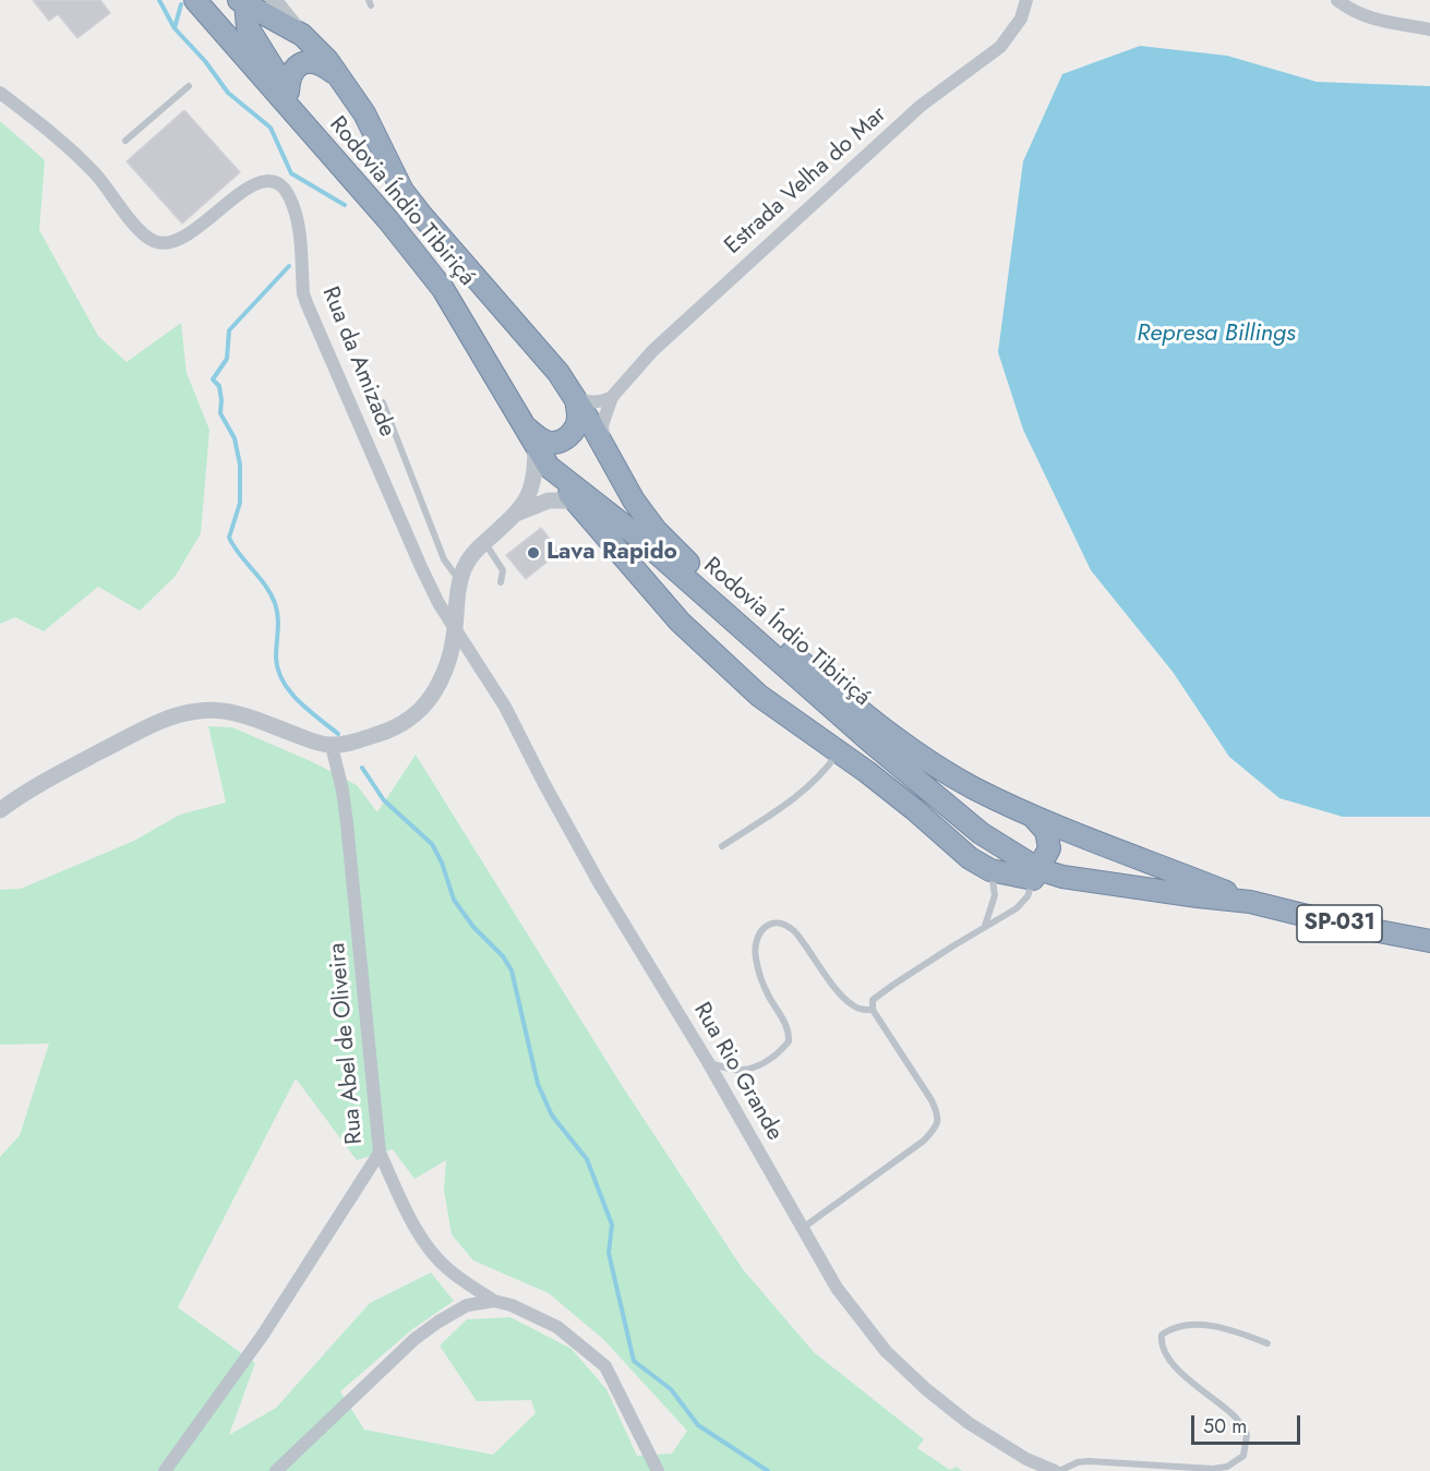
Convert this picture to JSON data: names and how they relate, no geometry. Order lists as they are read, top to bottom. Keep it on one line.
{"streets":{"highway":["Rodovia Índio Tibiriçá","SP-031"],"street":["Estrada Velha do Mar","Rua da Amizade","Rua Abel de Oliveira","Rua Rio Grande"]},"crossings":[["Rua da Amizade","Rua Rio Grande"]],"water":["Represa Billings"],"places":["Lava Rapido"],"scale_bar":"50 m"}
